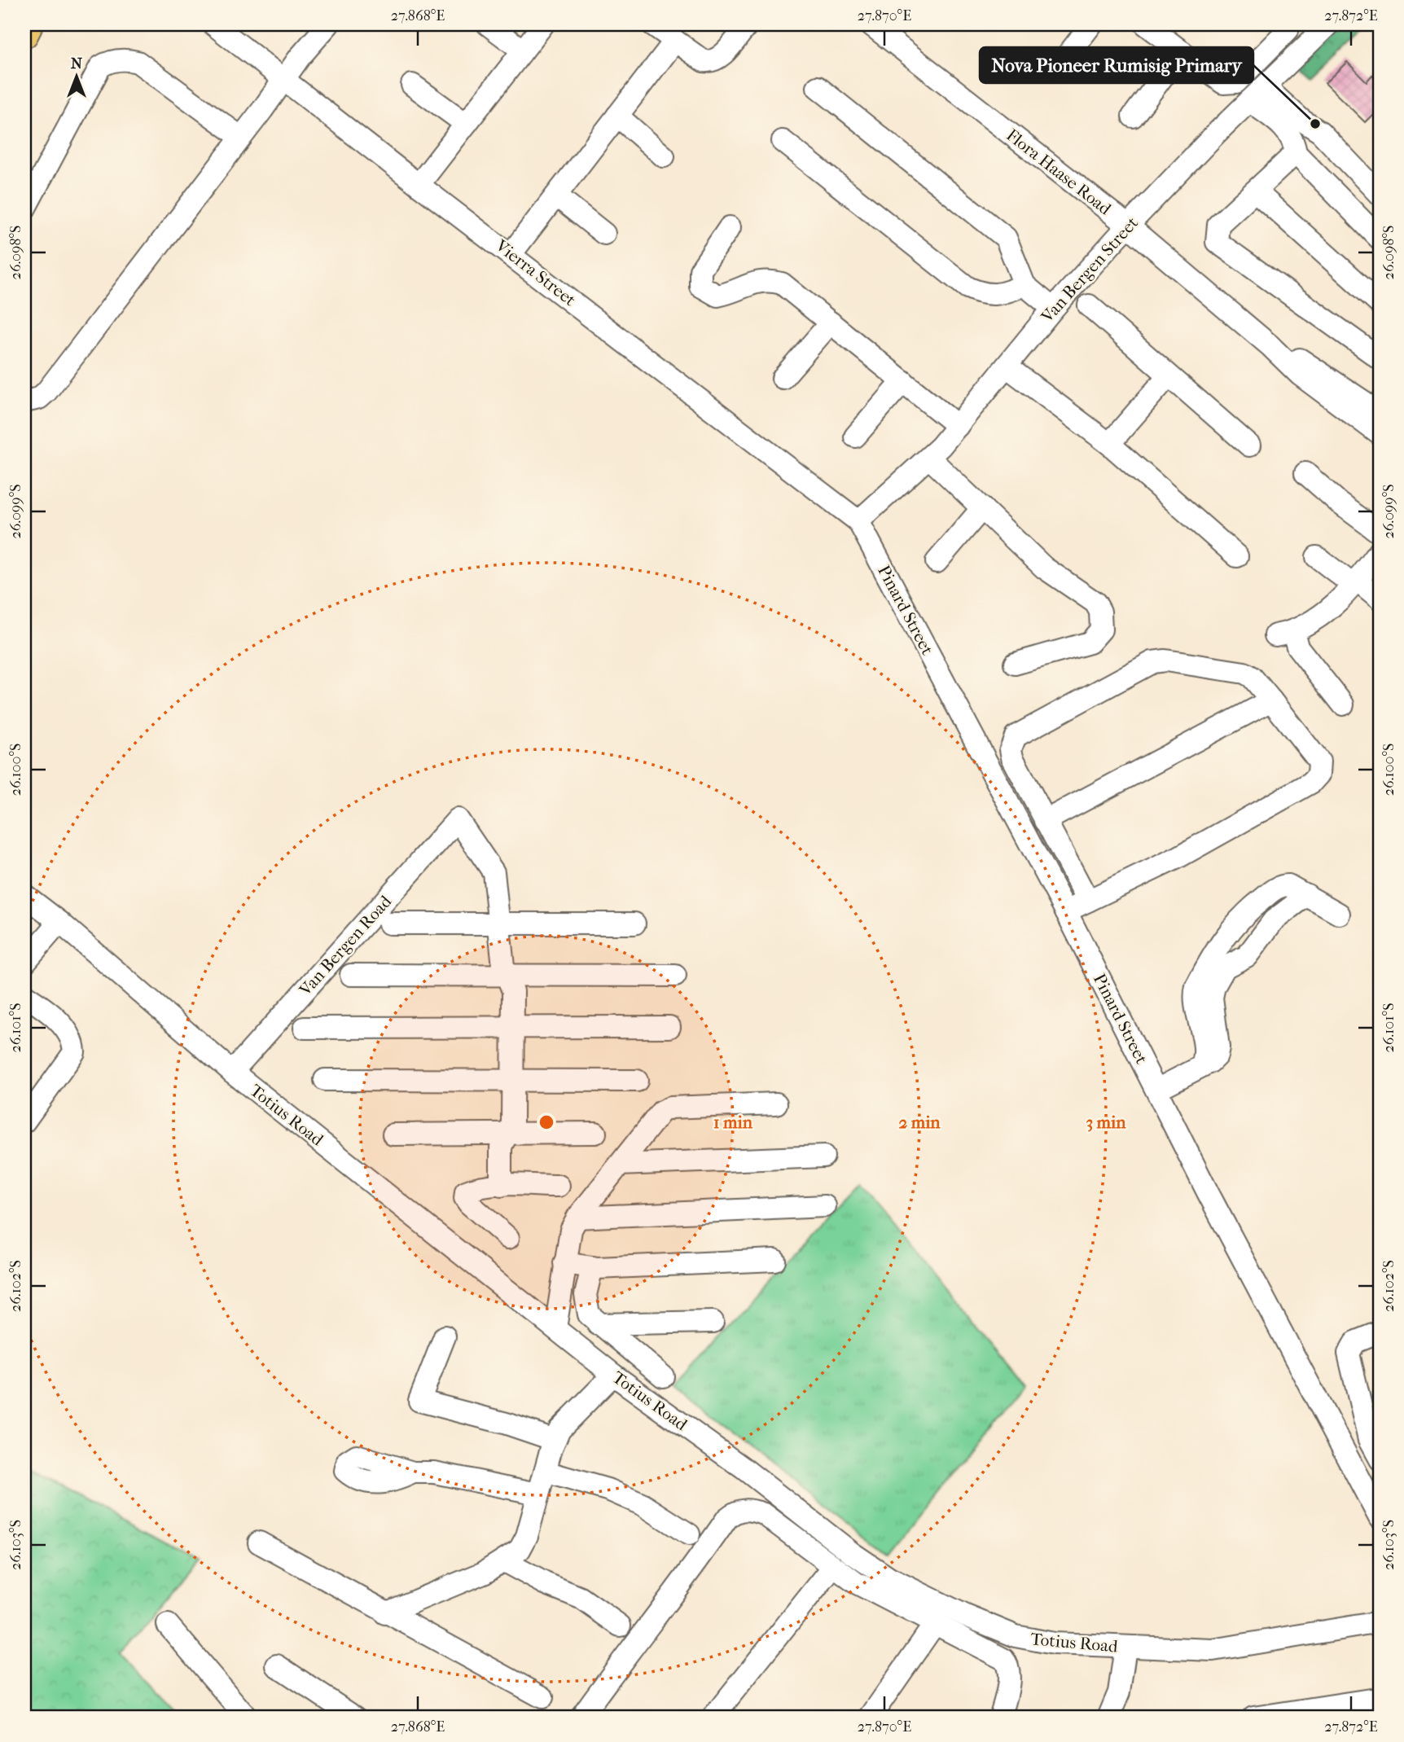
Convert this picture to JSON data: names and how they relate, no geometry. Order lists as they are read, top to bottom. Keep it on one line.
{"streets":{"street":["Flora Haase Road","Van Bergen Street","Vierra Street","Pinard Street","Van Bergen Road","Totius Road"]},"crossings":[["Flora Haase Road","Van Bergen Street"],["Van Bergen Street","Vierra Street"],["Van Bergen Street","Pinard Street"],["Vierra Street","Pinard Street"],["Van Bergen Road","Totius Road"]],"places":["Nova Pioneer Rumisig Primary"],"north":"top","coordinates":["27.868°E","27.870°E","27.872°E","26.098°S","26.099°S","26.100°S","26.101°S","26.102°S","26.103°S"],"rings":["1 min","2 min","3 min"]}
